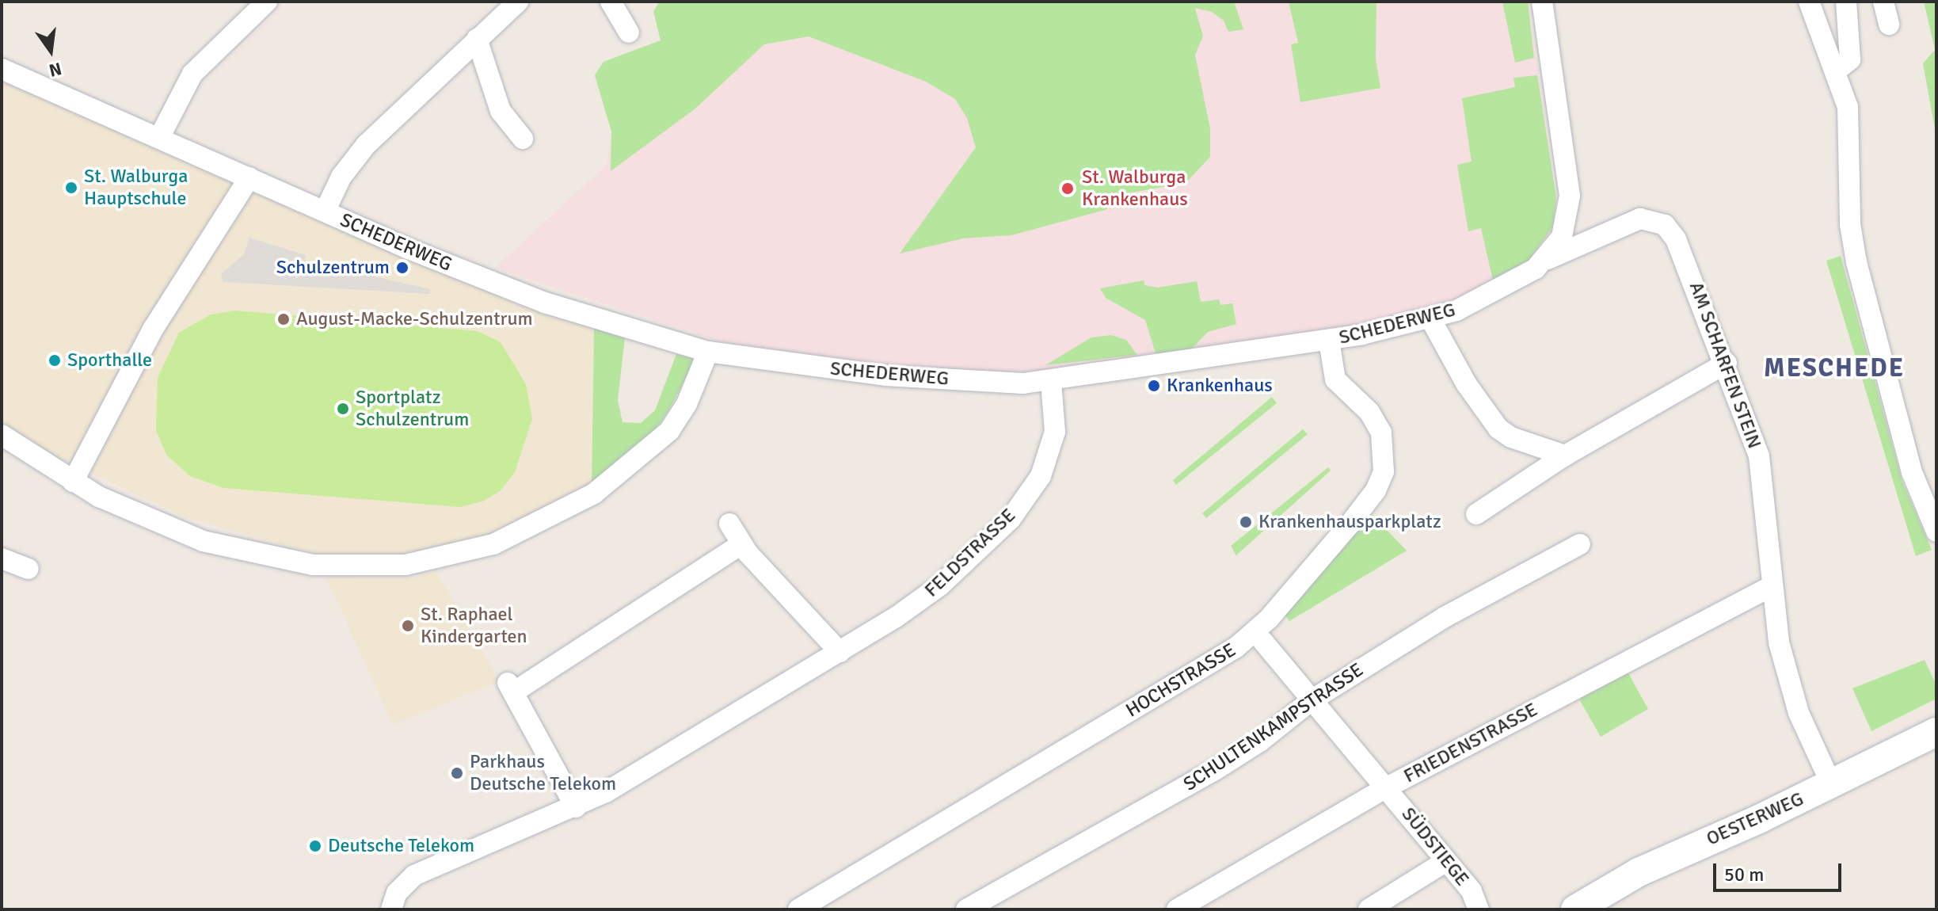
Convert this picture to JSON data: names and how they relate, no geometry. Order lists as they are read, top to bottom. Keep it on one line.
{"streets":{"main road":["OESTERWEG"],"street":["SCHEDERWEG","AM SCHARFEN STEIN","FELDSTRASSE","HOCHSTRASSE","SCHULTENKAMPSTRASSE","FRIEDENSTRASSE","SÜDSTIEGE"]},"crossings":[["SCHEDERWEG","AM SCHARFEN STEIN"],["SCHEDERWEG","FELDSTRASSE"],["SCHEDERWEG","HOCHSTRASSE"],["AM SCHARFEN STEIN","FRIEDENSTRASSE"],["AM SCHARFEN STEIN","OESTERWEG"],["SCHULTENKAMPSTRASSE","SÜDSTIEGE"],["FRIEDENSTRASSE","SÜDSTIEGE"]],"districts":["MESCHEDE"],"places":["St. Walburga Hauptschule","St. Walburga Krankenhaus","Schulzentrum","August-Macke-Schulzentrum","Sporthalle","Krankenhaus","Sportplatz Schulzentrum","Krankenhausparkplatz","St. Raphael Kindergarten","Parkhaus Deutsche Telekom","Deutsche Telekom"],"scale_bar":"50 m","north":"bottom"}
